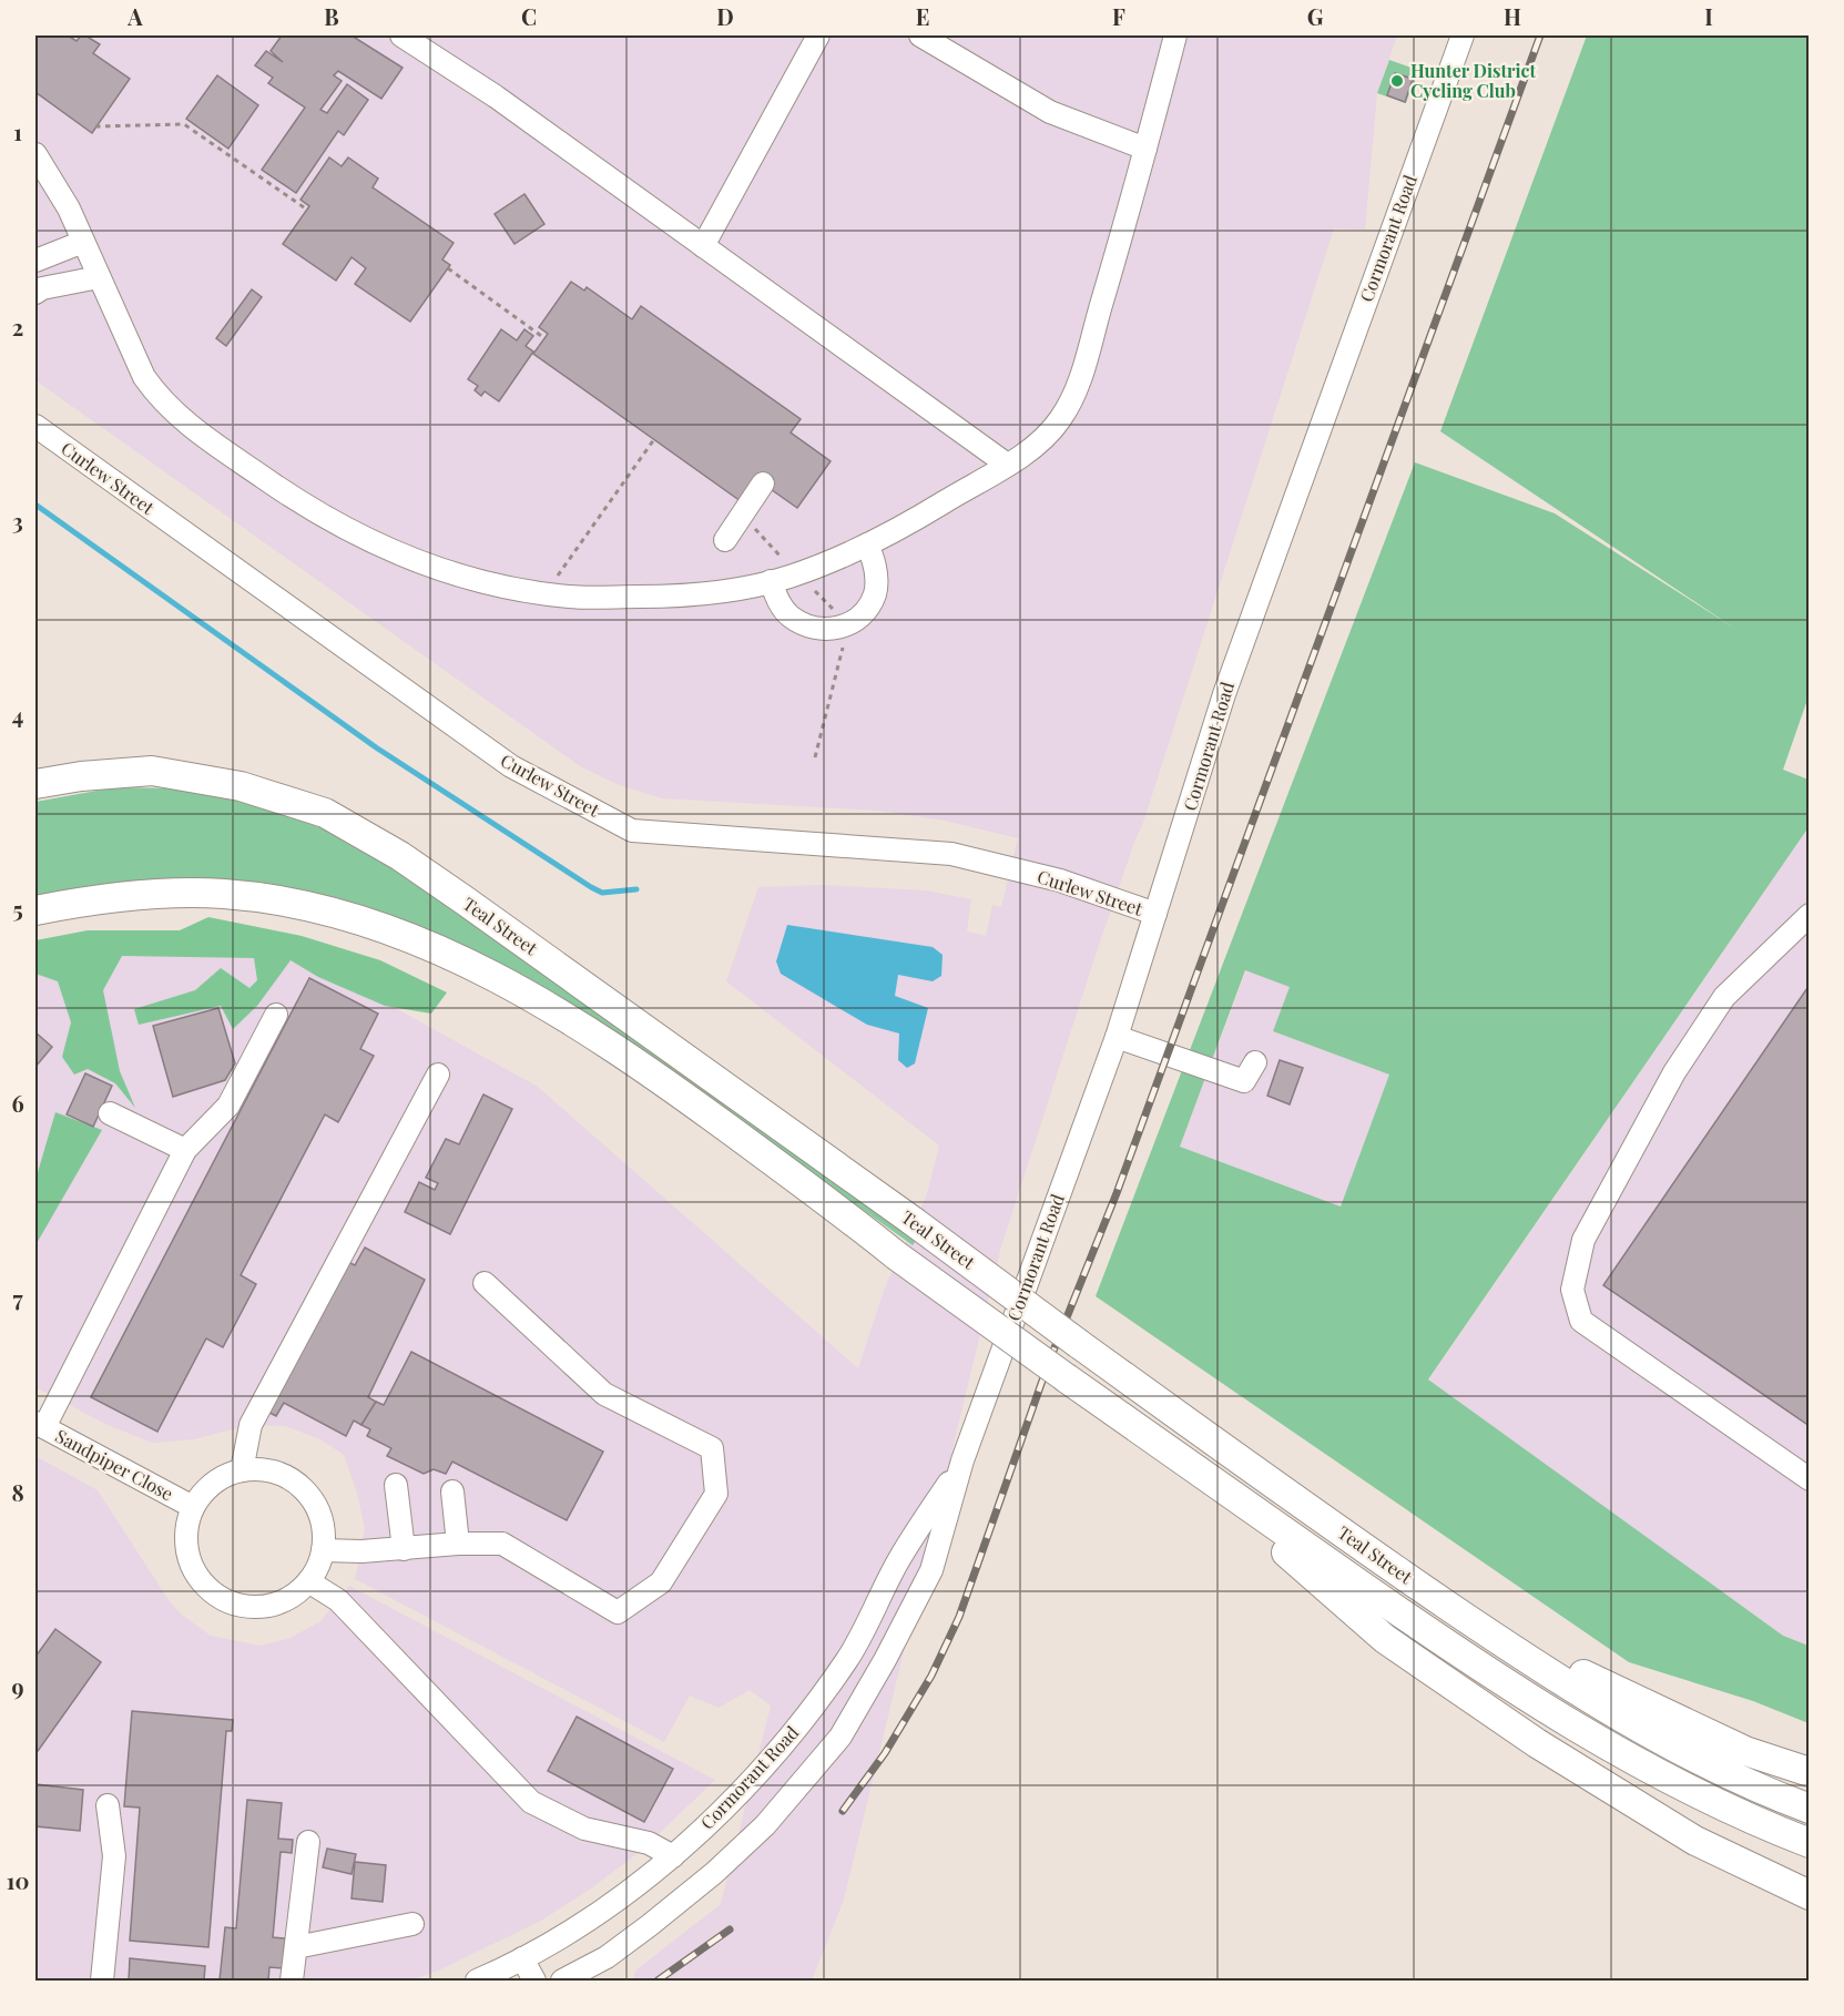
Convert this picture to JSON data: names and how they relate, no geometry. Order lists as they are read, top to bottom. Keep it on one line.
{"streets":{"main road":["Teal Street"],"street":["Cormorant Road","Curlew Street","Sandpiper Close"]},"crossings":[["Cormorant Road","Curlew Street"]],"places":["Hunter District Cycling Club"],"grid":{"columns":["A","B","C","D","E","F","G","H","I"],"rows":["1","2","3","4","5","6","7","8","9","10"]}}
